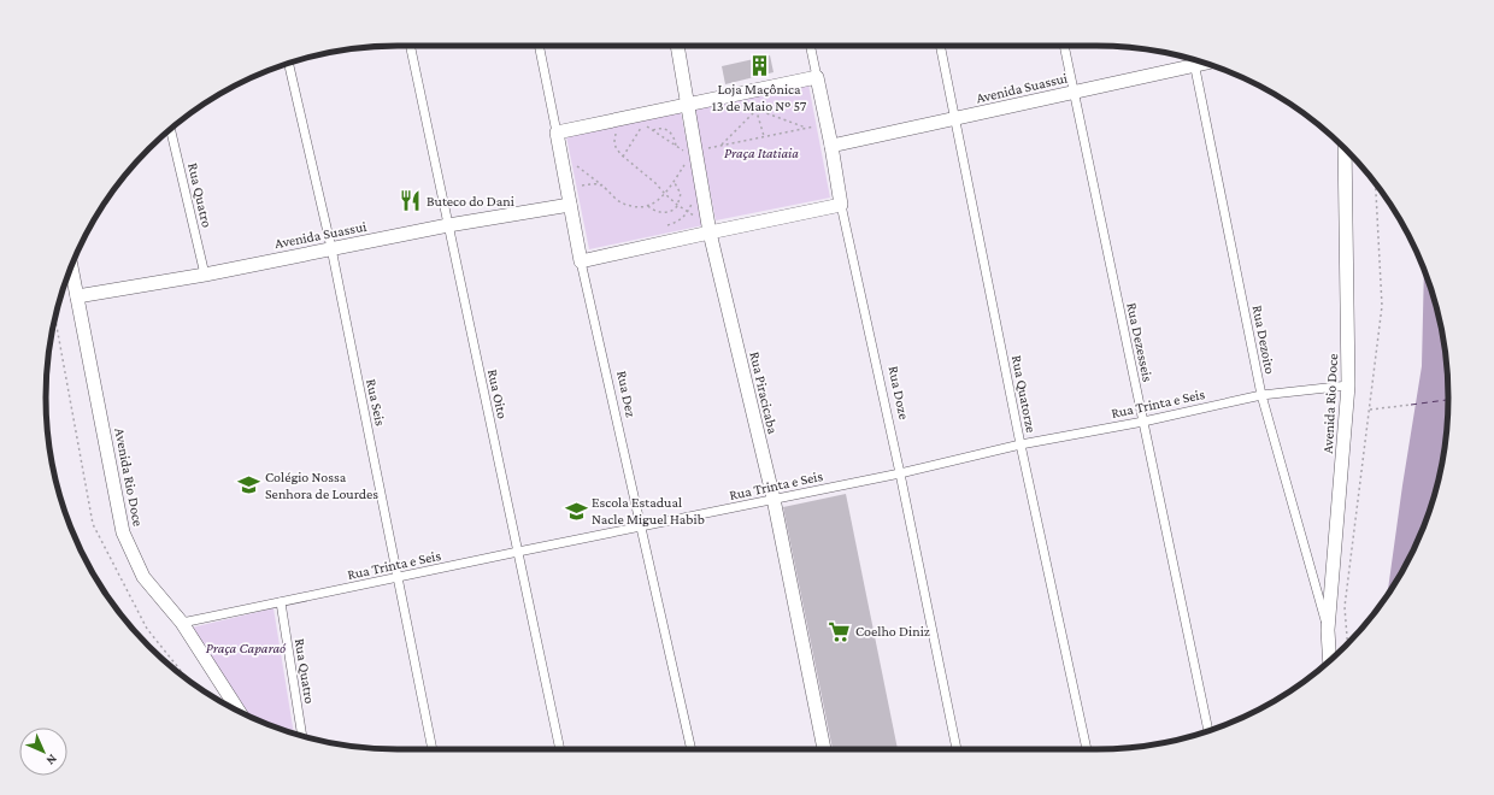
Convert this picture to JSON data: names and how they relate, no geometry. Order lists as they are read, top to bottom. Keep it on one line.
{"streets":{"street":["Avenida Suassui","Rua Quatro","Rua Dezoito","Rua Dezesseis","Rua Piracicaba","Rua Doze","Rua Oito","Rua Dez","Rua Quatorze","Rua Seis","Rua Trinta e Seis","Avenida Rio Doce"]},"crossings":[["Avenida Suassui","Rua Quatro"],["Avenida Suassui","Rua Dezoito"],["Avenida Suassui","Rua Dezesseis"],["Avenida Suassui","Rua Doze"],["Avenida Suassui","Rua Oito"],["Avenida Suassui","Rua Dez"],["Avenida Suassui","Rua Quatorze"],["Avenida Suassui","Rua Seis"],["Avenida Suassui","Avenida Rio Doce"],["Rua Quatro","Rua Trinta e Seis"],["Rua Dezoito","Rua Trinta e Seis"],["Rua Dezoito","Avenida Rio Doce"],["Rua Dezesseis","Rua Trinta e Seis"],["Rua Piracicaba","Rua Trinta e Seis"],["Rua Doze","Rua Trinta e Seis"],["Rua Oito","Rua Trinta e Seis"],["Rua Dez","Rua Trinta e Seis"],["Rua Quatorze","Rua Trinta e Seis"],["Rua Seis","Rua Trinta e Seis"],["Rua Trinta e Seis","Avenida Rio Doce"]],"parks":["Praça Itatiaia","Praça Caparaó"],"places":{"building":["Loja Maçônica 13 de Maio Nº 57"],"restaurant":["Buteco do Dani"],"school or university":["Colégio Nossa Senhora de Lourdes","Escola Estadual Nacle Miguel Habib"],"supermarket":["Coelho Diniz"]},"north":"bottom right"}
